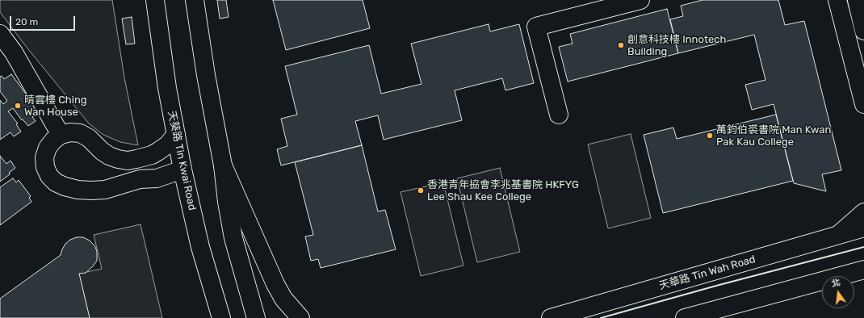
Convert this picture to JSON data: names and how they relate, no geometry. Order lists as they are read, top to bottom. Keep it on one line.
{"streets":{"main road":["天葵路 Tin Kwai Road","天華路 Tin Wah Road"]},"places":["創意科技樓 Innotech Building","晴雲樓 Ching Wan House","萬鈞伯裘書院 Man Kwan Pak Kau College","香港青年拹會李兆基書院 HKFYG Lee Shau Kee College"],"scale_bar":"20 m","north":"top"}
